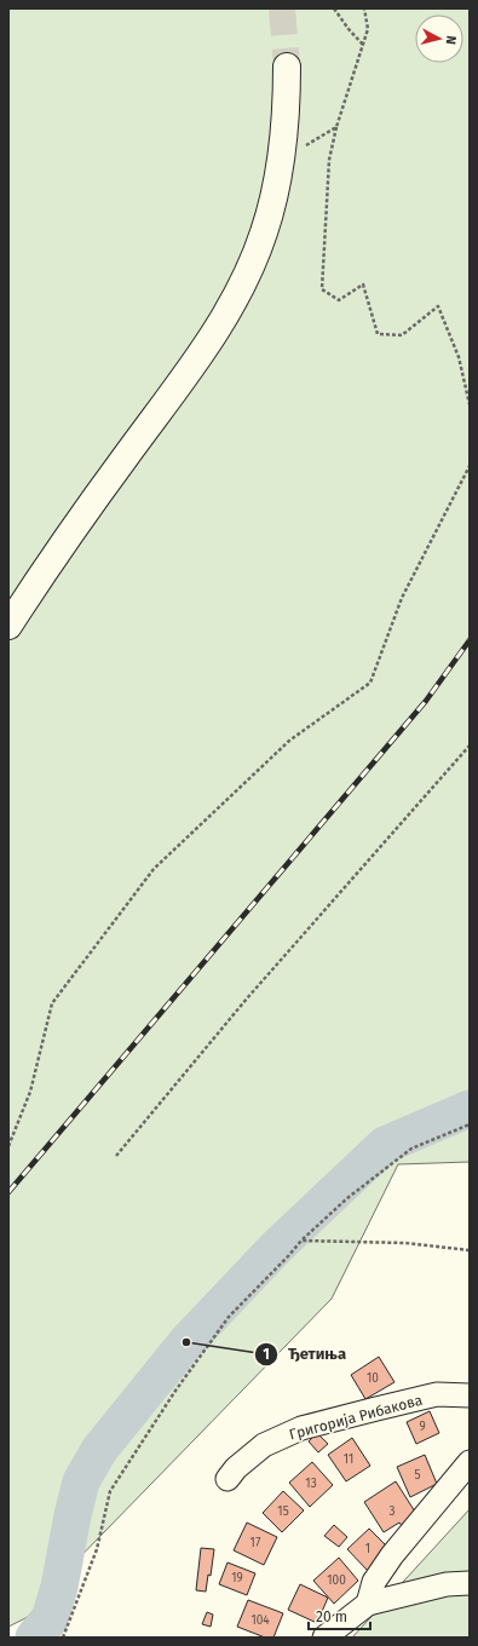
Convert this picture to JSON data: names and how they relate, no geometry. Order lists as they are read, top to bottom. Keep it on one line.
{"streets":{"street":["Григорија Рибакова"]},"places":["Ђетиња"],"house_numbers":["10","9","11","5","13","15","3","17","1","19","100","104"],"scale_bar":"20 m","north":"right"}
